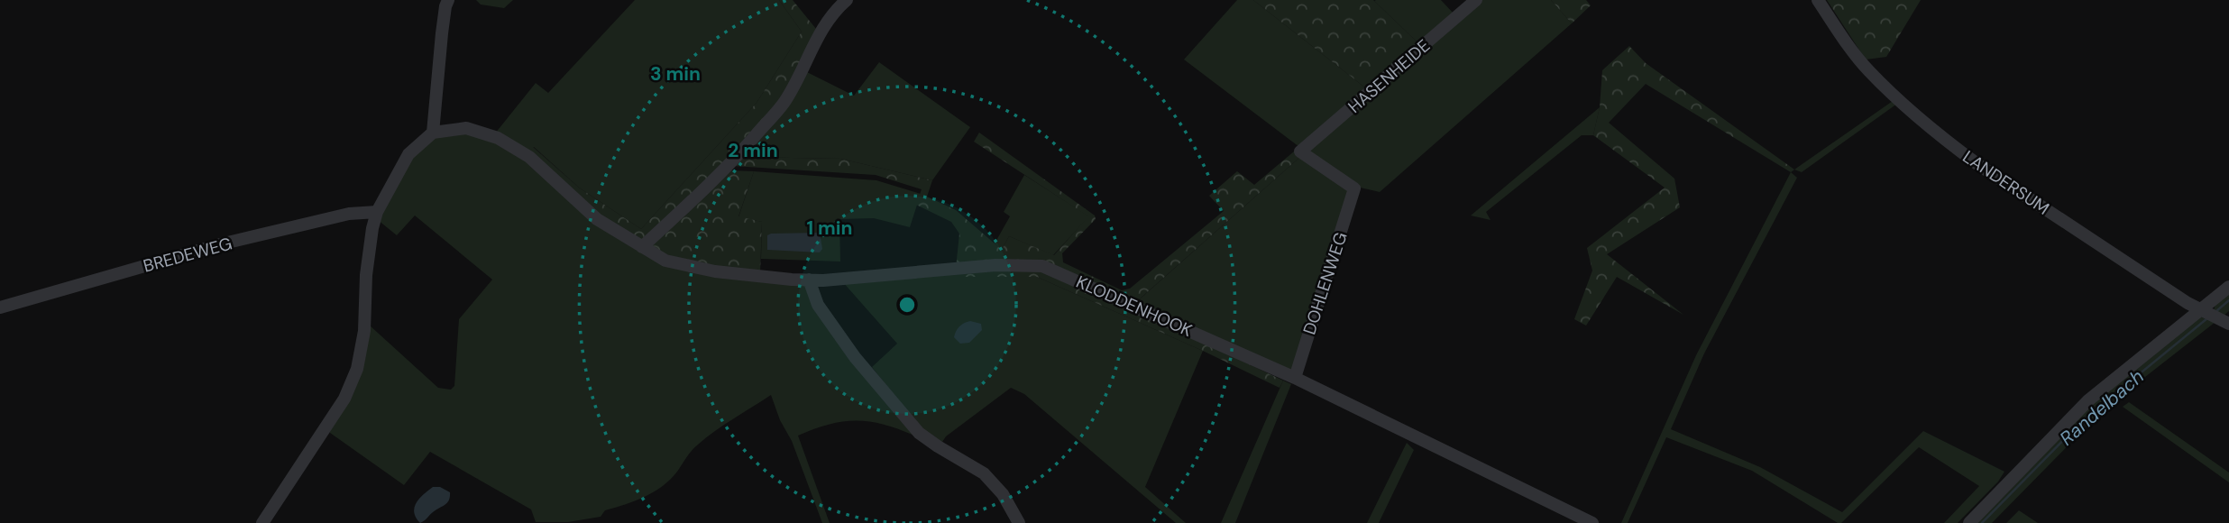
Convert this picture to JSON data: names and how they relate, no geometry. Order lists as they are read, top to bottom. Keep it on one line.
{"streets":{"street":["HASENHEIDE","LANDERSUM","BREDEWEG","DOHLENWEG","KLODDENHOOK"]},"crossings":[["HASENHEIDE","DOHLENWEG"],["DOHLENWEG","KLODDENHOOK"]],"water":["Randelbach"],"rings":["3 min","2 min","1 min"]}
